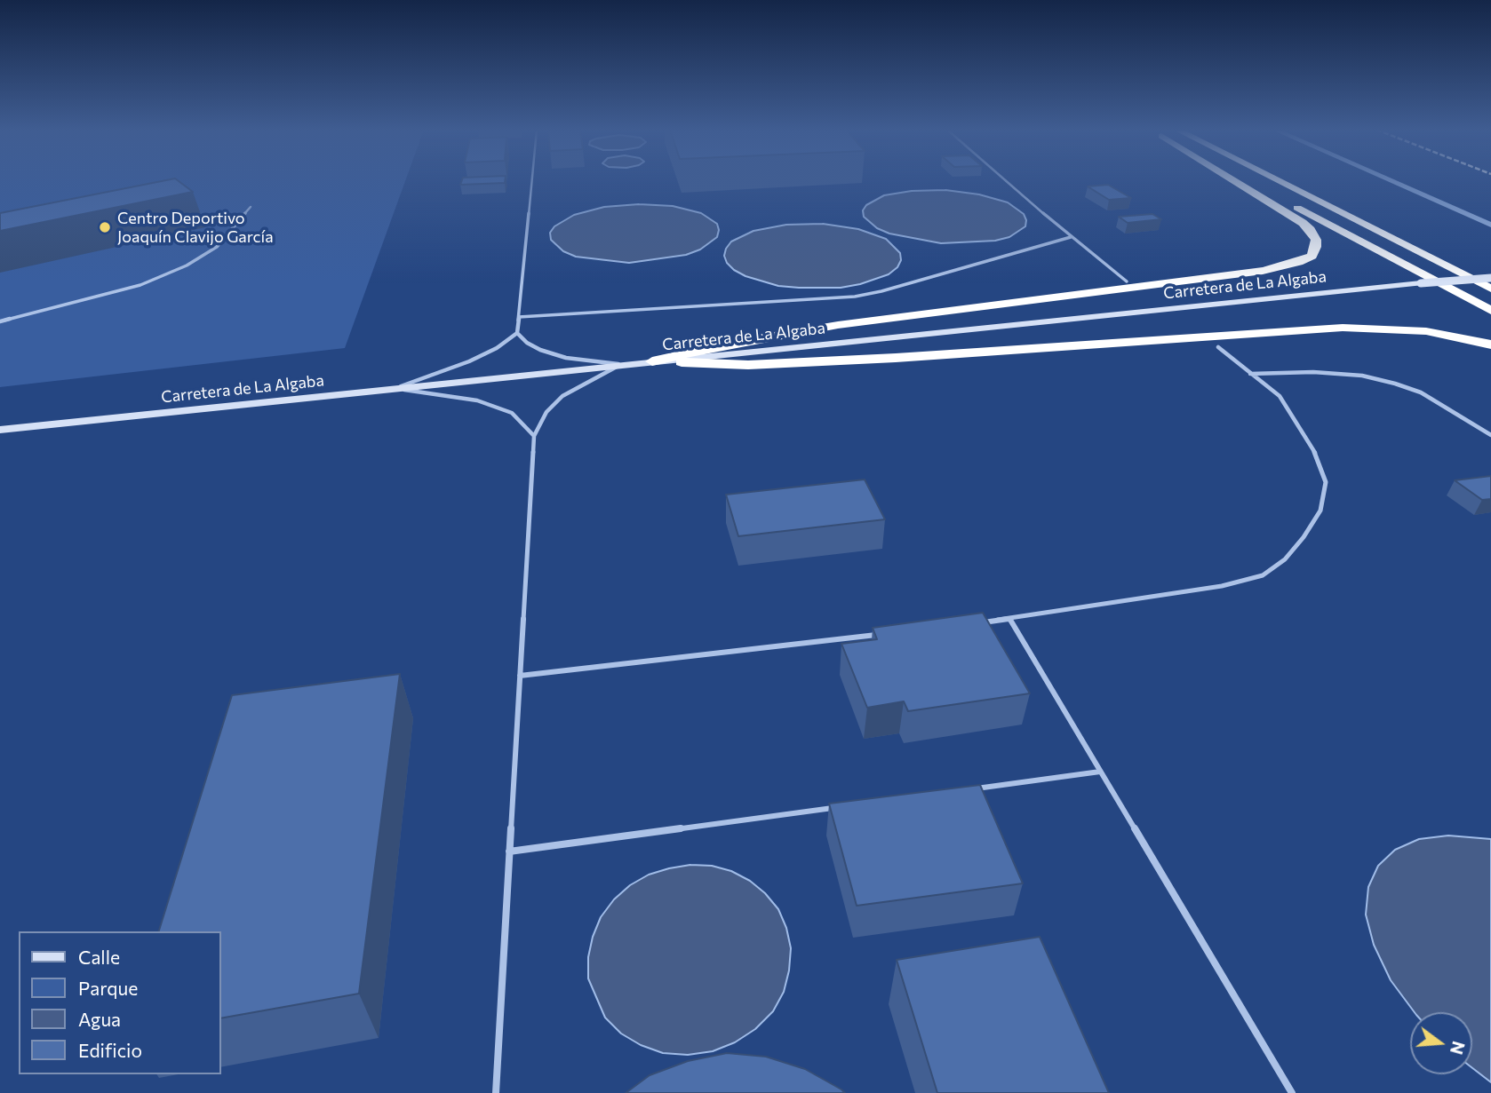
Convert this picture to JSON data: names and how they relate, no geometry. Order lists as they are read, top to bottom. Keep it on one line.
{"streets":{"main road":["Carretera de La Algaba"]},"places":["Centro Deportivo Joaquín Clavijo García"],"legend":["Calle","Parque","Agua","Edificio"],"north":"right"}
